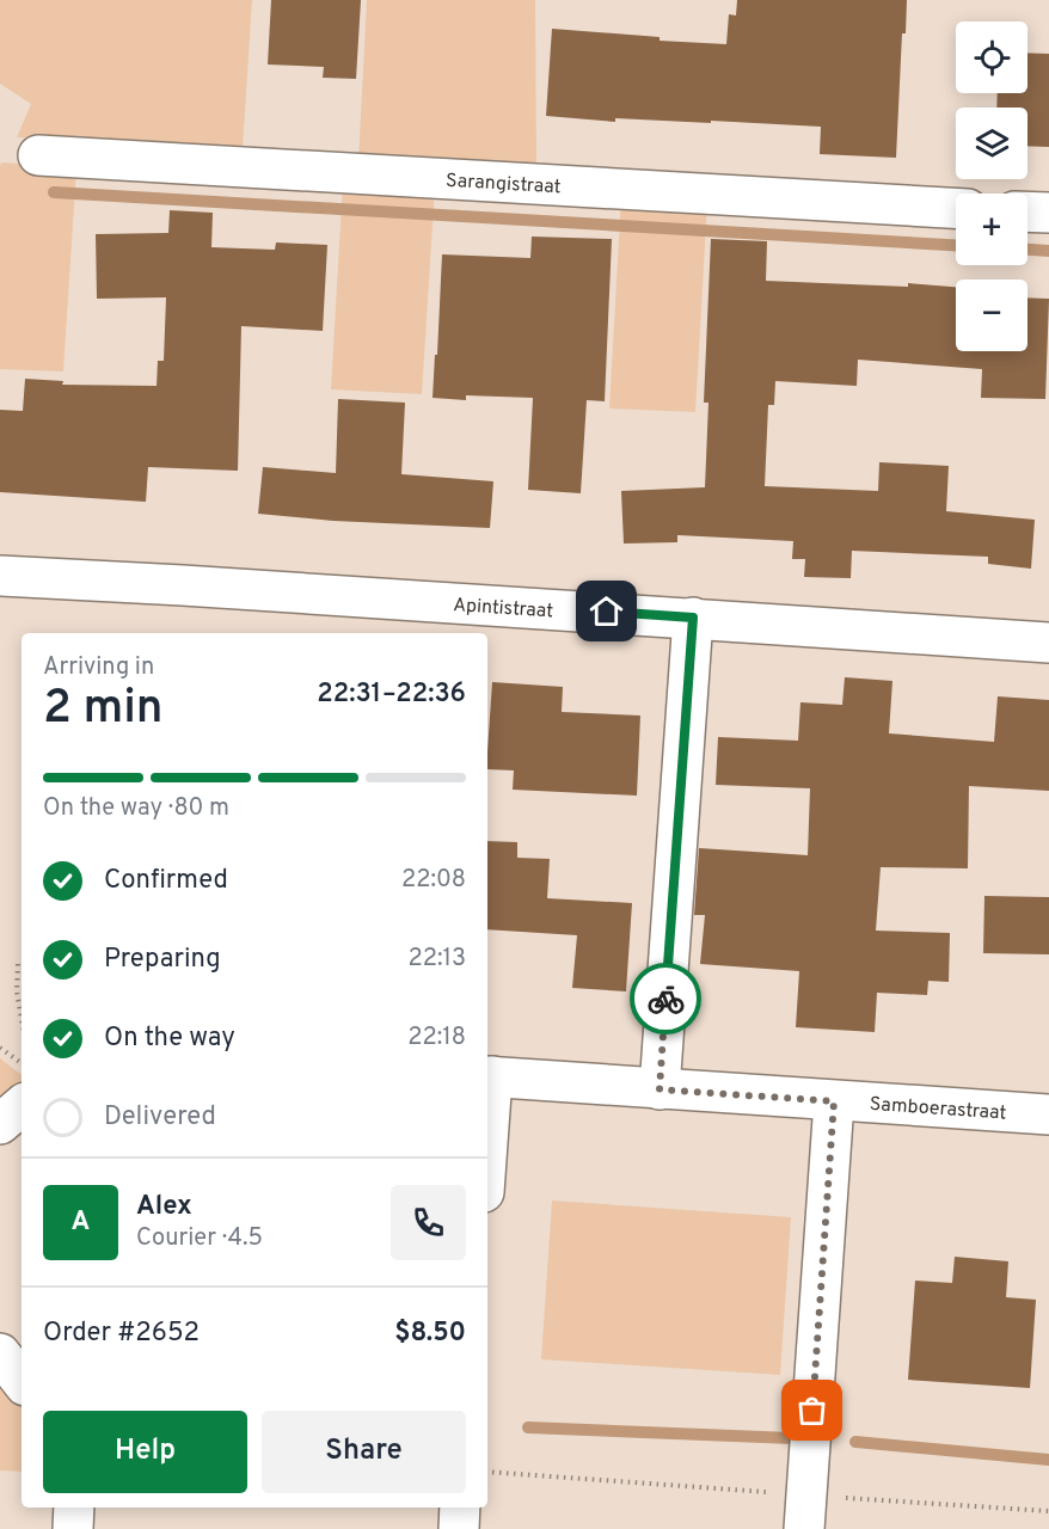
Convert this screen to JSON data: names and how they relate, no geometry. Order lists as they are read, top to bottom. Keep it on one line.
{"streets":{"street":["Sarangistraat","Apintistraat","Samboerastraat"]},"page":{"map_buttons":["+","−"],"heading":["2 min","Arriving in","22:31–22:36"],"panel":["Alex","Courier · 4.5","Order #2652","$8.50"],"bar":"On the way · 80 m","list":[["Confirmed","22:08"],["Preparing","22:13"],["On the way","22:18"],"Delivered"],"round":"A","buttons":["Help","Share"]}}
